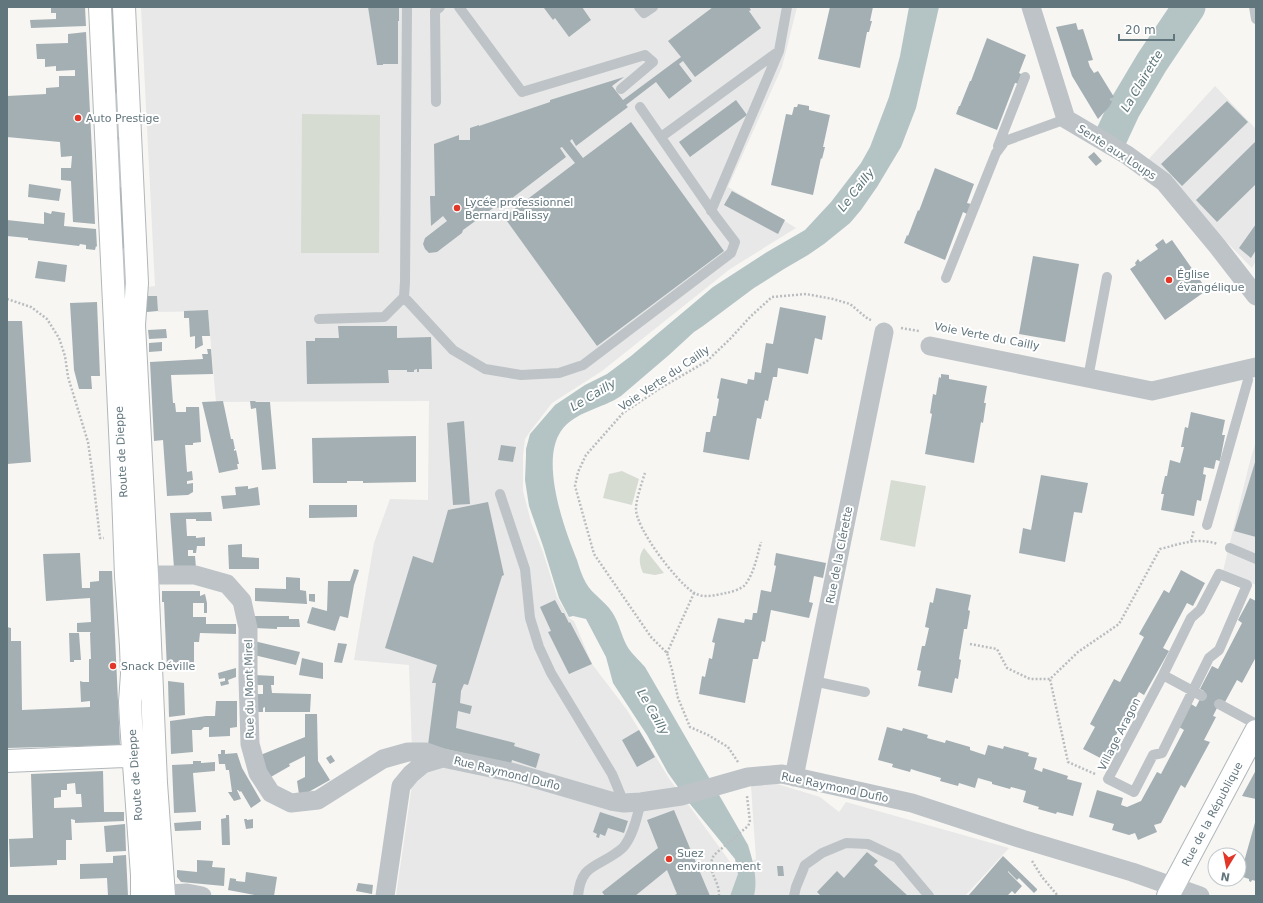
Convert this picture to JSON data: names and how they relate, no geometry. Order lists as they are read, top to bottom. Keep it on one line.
{"streets":{"main road":["Route de Dieppe","Rue de la République"],"street":["Sente aux Loups","Rue de la Clérette","Rue du Mont Mirel","Rue Raymond Duflo"],"lane":["Village Aragon"],"path":["Voie Verte du Cailly"]},"crossings":[["Voie Verte du Cailly","Rue de la Clérette"],["Voie Verte du Cailly","Rue Raymond Duflo"],["Route de Dieppe","Rue du Mont Mirel"],["Rue de la Clérette","Rue Raymond Duflo"],["Rue du Mont Mirel","Rue Raymond Duflo"],["Rue Raymond Duflo","Rue de la République"]],"water":["La Clairette","Le Cailly"],"places":["Auto Prestige","Lycée professionnel Bernard Palissy","Église évangélique","Snack Déville","Suez environnement"],"scale_bar":"20 m","north":"bottom"}
